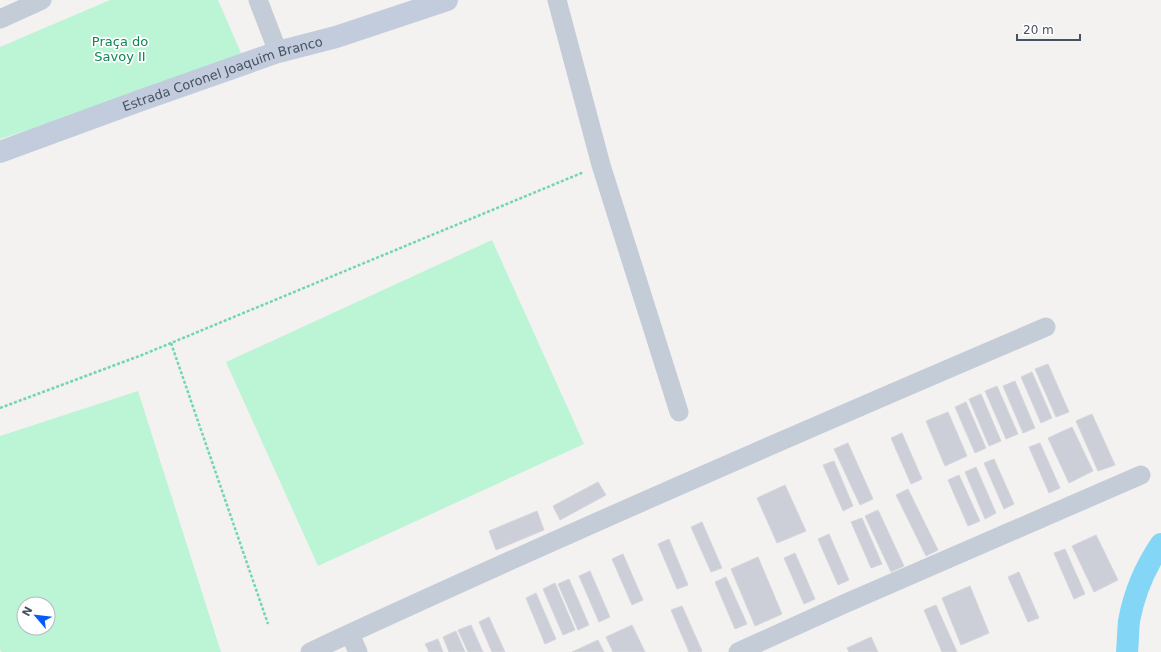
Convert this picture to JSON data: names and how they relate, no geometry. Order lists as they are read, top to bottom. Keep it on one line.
{"streets":{"street":["Estrada Coronel Joaquim Branco"]},"parks":["Praça do Savoy II"],"scale_bar":"20 m","north":"top left"}
